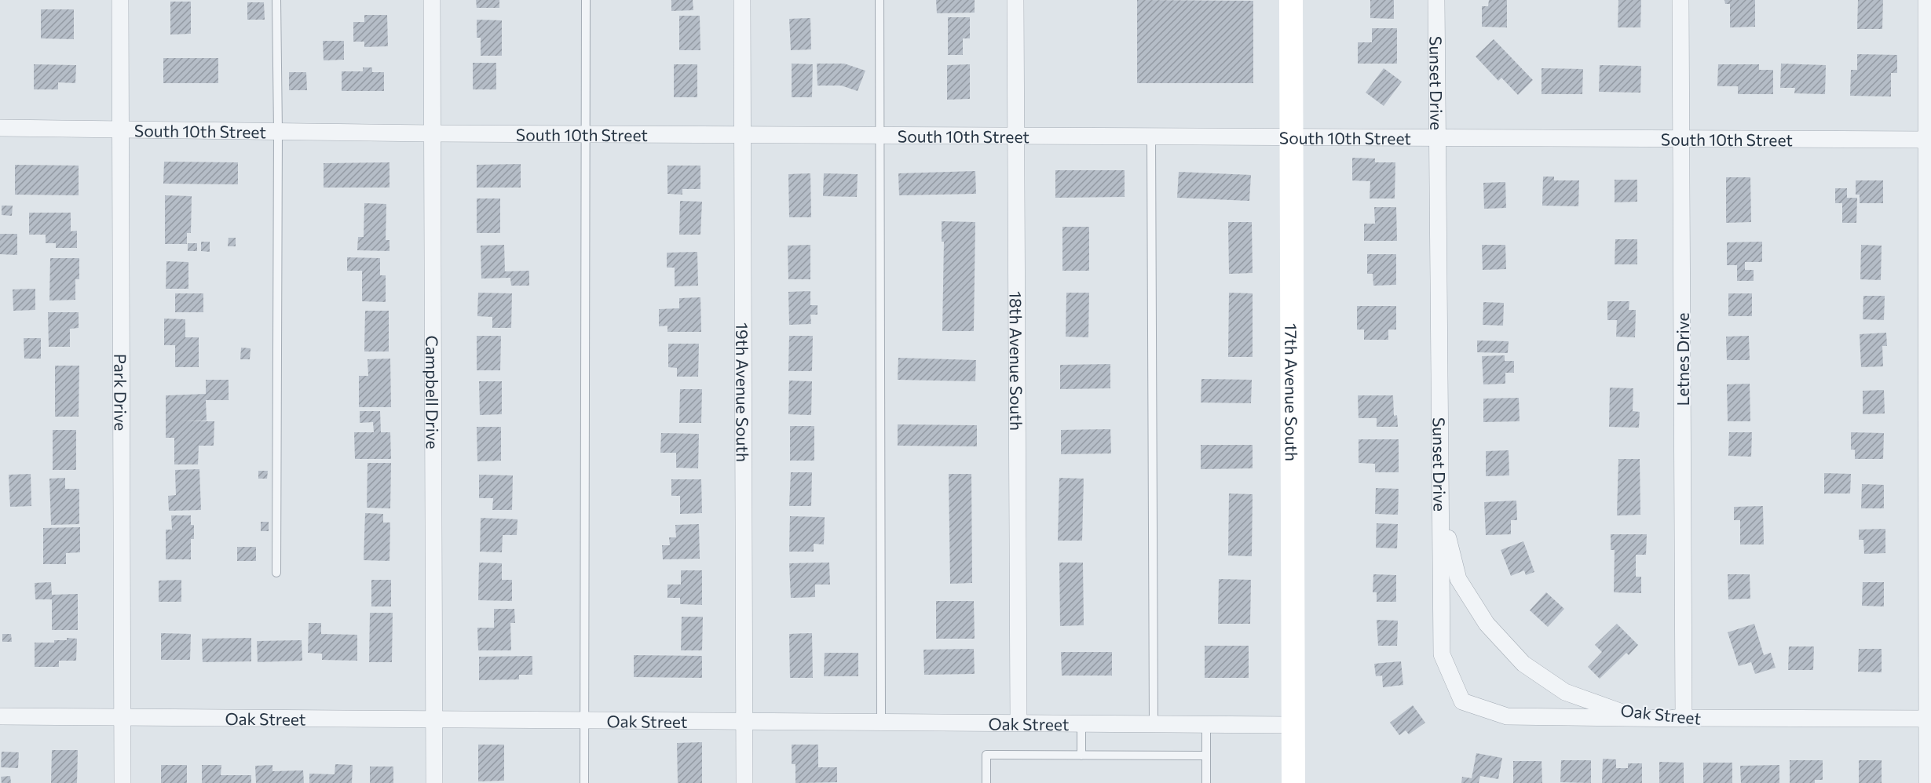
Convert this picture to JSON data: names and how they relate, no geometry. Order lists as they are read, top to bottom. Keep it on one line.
{"streets":{"street":["Sunset Drive","South 10th Street","Letnes Drive","18th Avenue South","Park Drive","Campbell Drive","19th Avenue South","17th Avenue South","Oak Street"]},"crossings":[["Sunset Drive","South 10th Street"],["Sunset Drive","Letnes Drive"],["Sunset Drive","Oak Street"],["South 10th Street","Letnes Drive"],["South 10th Street","18th Avenue South"],["South 10th Street","Park Drive"],["South 10th Street","Campbell Drive"],["South 10th Street","19th Avenue South"],["South 10th Street","17th Avenue South"],["Letnes Drive","Oak Street"],["18th Avenue South","Oak Street"],["Park Drive","Oak Street"],["Campbell Drive","Oak Street"],["19th Avenue South","Oak Street"],["17th Avenue South","Oak Street"]]}
